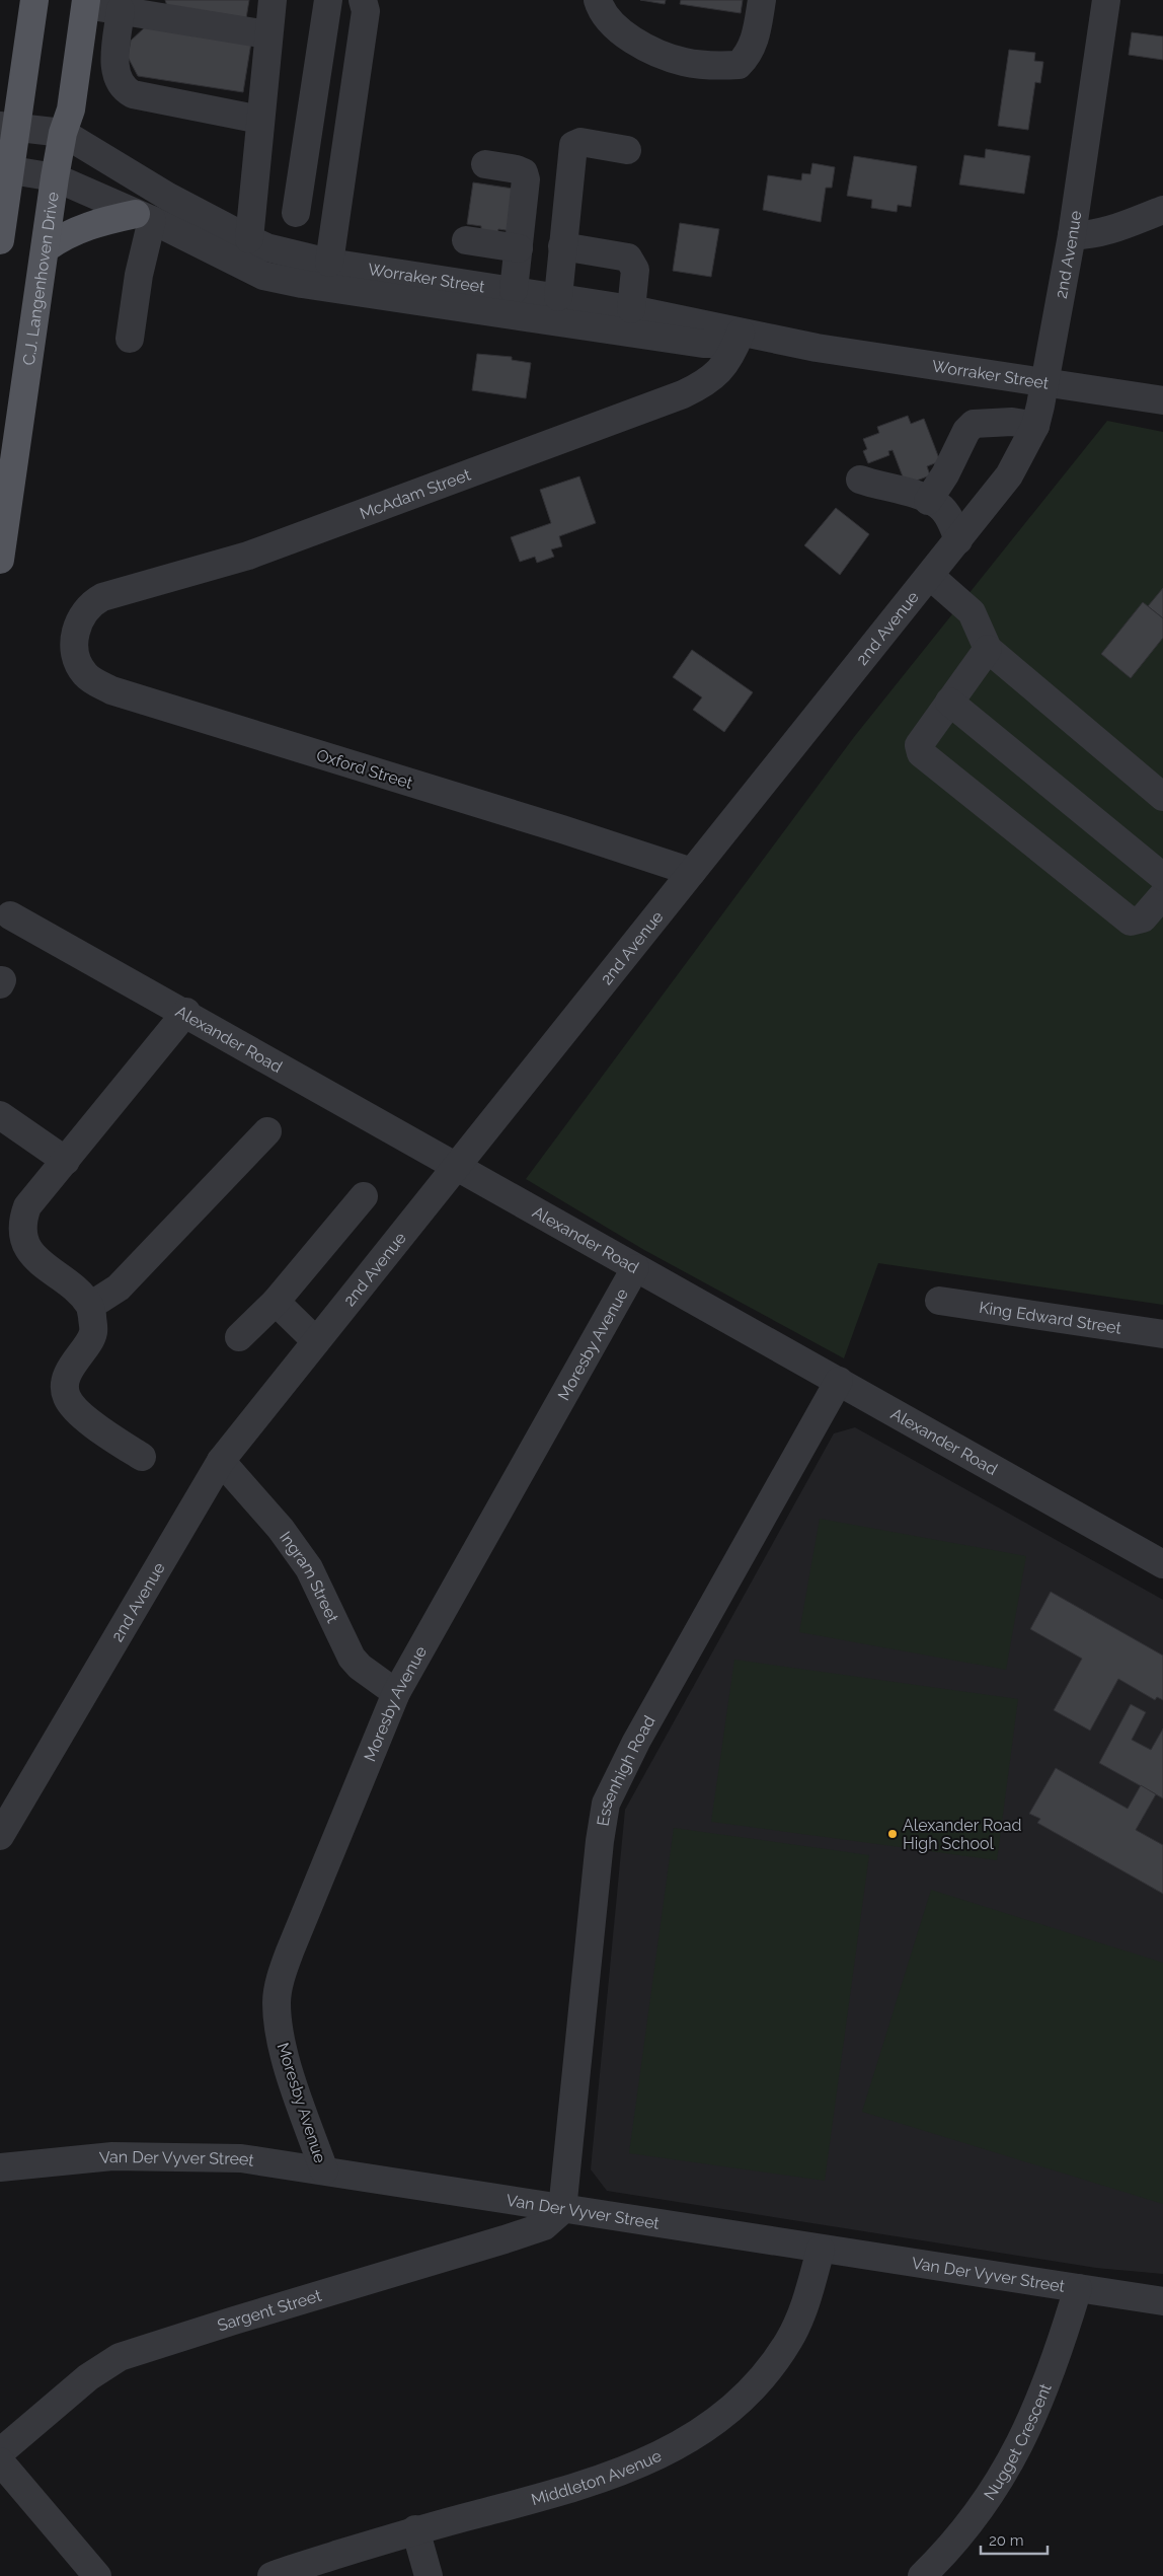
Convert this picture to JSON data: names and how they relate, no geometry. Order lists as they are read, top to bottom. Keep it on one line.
{"streets":{"main road":["C.J. Langenhoven Drive"],"street":["2nd Avenue","Worraker Street","McAdam Street","Oxford Street","Alexander Road","King Edward Street","Moresby Avenue","Ingram Street","Essenhigh Road","Van Der Vyver Street","Sargent Street","Nugget Crescent","Middleton Avenue"]},"crossings":[["2nd Avenue","Worraker Street"],["2nd Avenue","Oxford Street"],["2nd Avenue","Alexander Road"],["2nd Avenue","Ingram Street"],["Worraker Street","C.J. Langenhoven Drive"],["Worraker Street","McAdam Street"],["McAdam Street","Oxford Street"],["Alexander Road","Moresby Avenue"],["Alexander Road","Essenhigh Road"],["Moresby Avenue","Ingram Street"],["Moresby Avenue","Van Der Vyver Street"],["Essenhigh Road","Van Der Vyver Street"],["Essenhigh Road","Sargent Street"],["Van Der Vyver Street","Sargent Street"],["Van Der Vyver Street","Nugget Crescent"],["Van Der Vyver Street","Middleton Avenue"]],"places":["Alexander Road High School"],"scale_bar":"20 m"}
